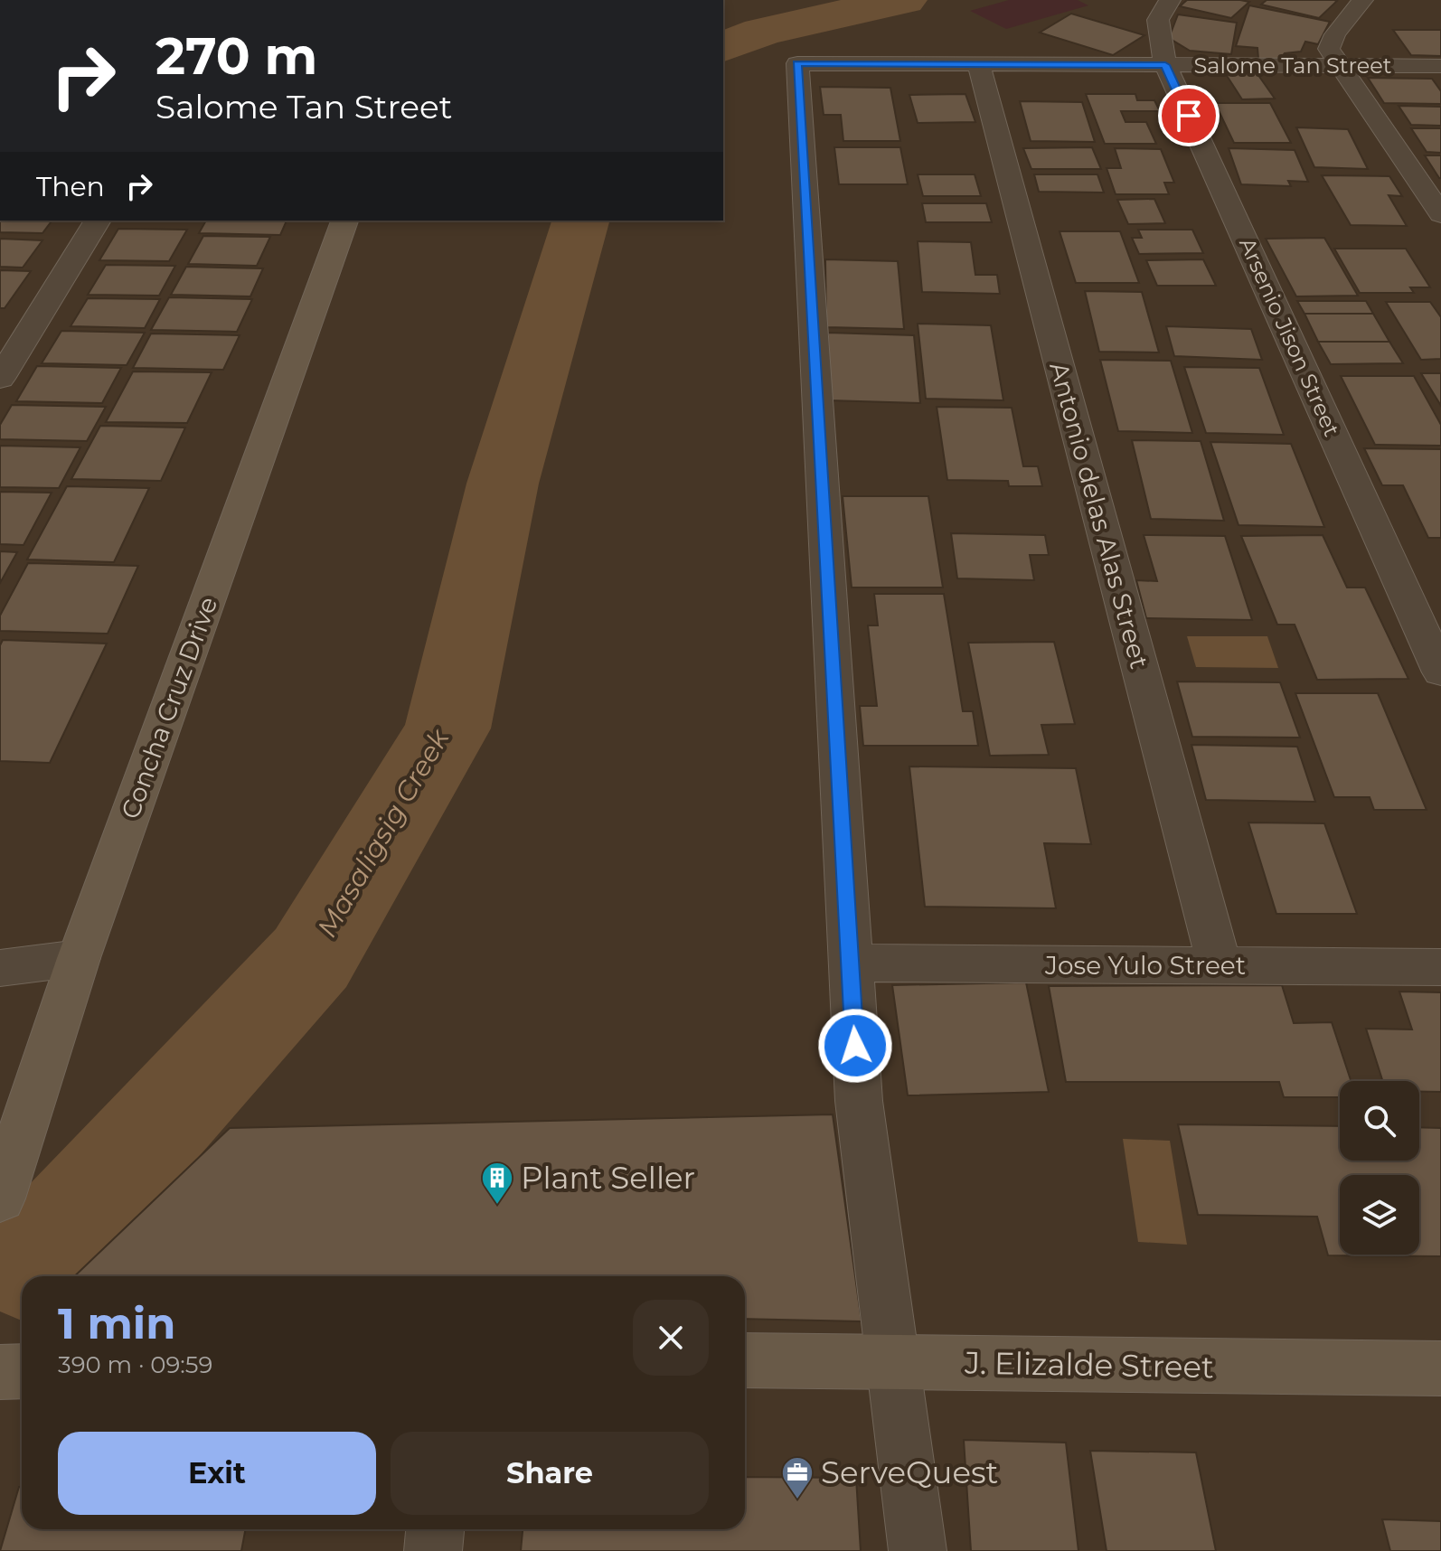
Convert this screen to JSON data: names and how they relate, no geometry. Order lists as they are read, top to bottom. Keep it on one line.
{"streets":{"street":["Salome Tan Street","Arsenio Jison Street","Antonio delas Alas Street","Concha Cruz Drive","Jose Yulo Street","J. Elizalde Street"]},"crossings":[["Salome Tan Street","Arsenio Jison Street"],["Salome Tan Street","Antonio delas Alas Street"],["Salome Tan Street","Jose Yulo Street"],["Antonio delas Alas Street","Jose Yulo Street"]],"water":["Masaligsig Creek"],"places":{"building":["Plant Seller"],"office":["ServeQuest"]},"page":{"turn":["270 m","Salome Tan Street"],"then":"Then","heading":["1 min","390 m · 09:59"],"buttons":["Exit","Share"]}}
